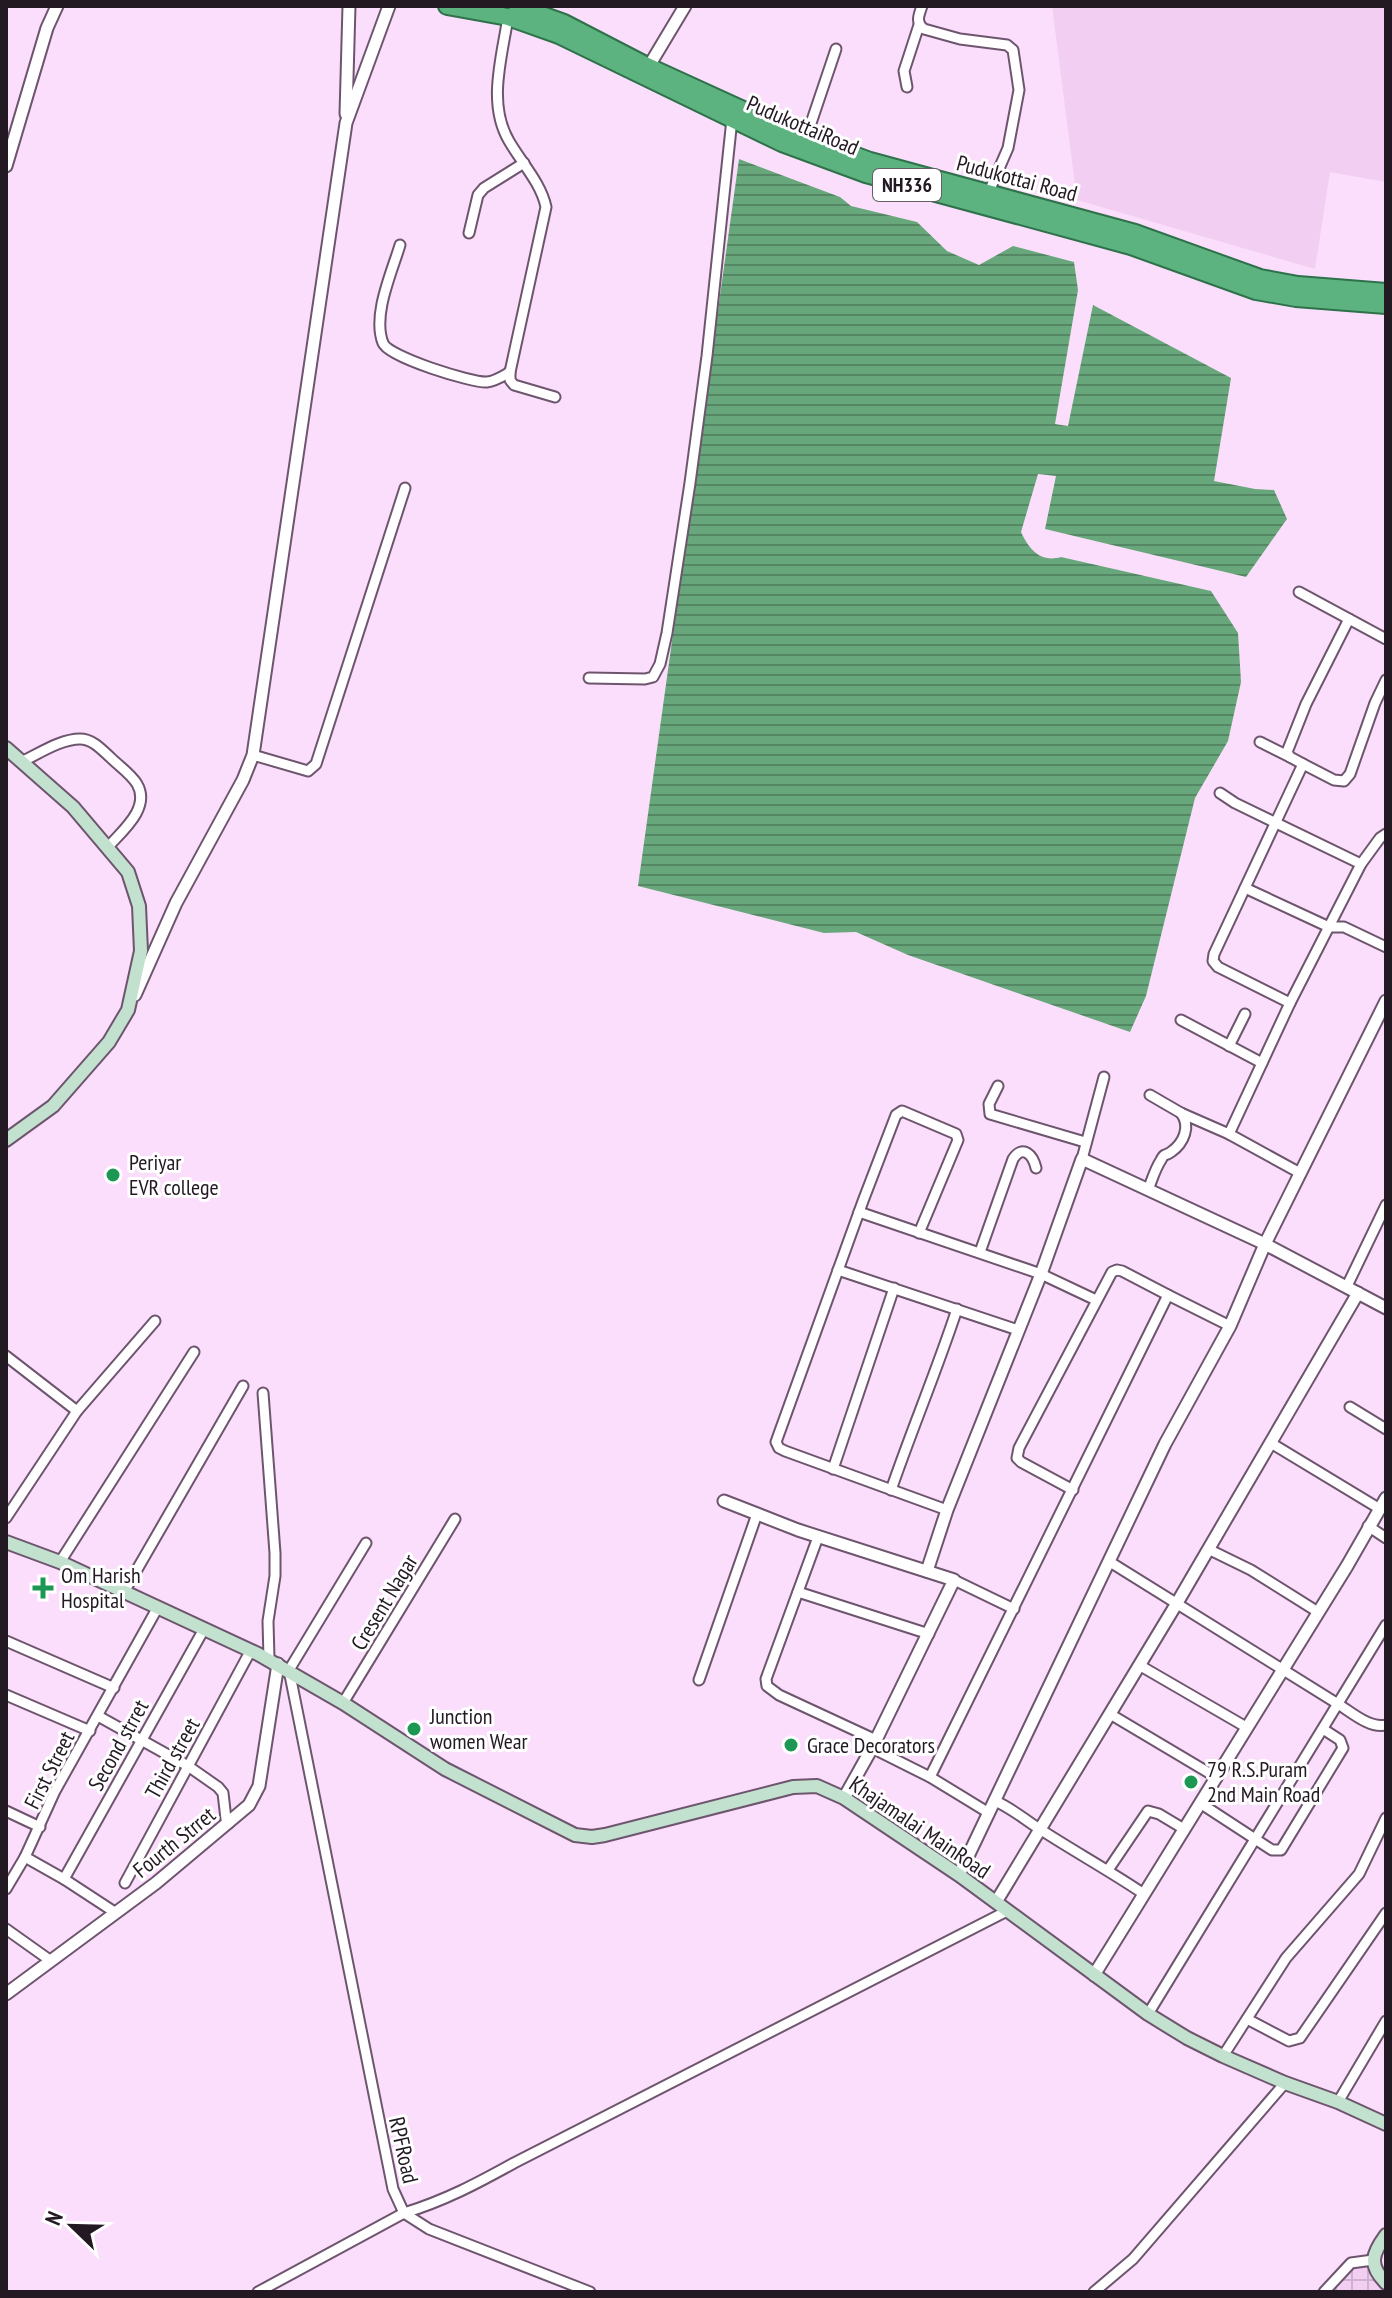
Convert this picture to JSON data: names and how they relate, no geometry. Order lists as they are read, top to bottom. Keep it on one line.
{"streets":{"highway":["PudukottaiRoad","Pudukottai Road","NH336"],"main road":["Khajamalai MainRoad"],"street":["Cresent Nagar","Second strret","Third street","First Street","Fourth Strret","RPFRoad"]},"crossings":[["PudukottaiRoad","Pudukottai Road"],["Pudukottai Road","NH336"],["Cresent Nagar","Khajamalai MainRoad"],["Second strret","Khajamalai MainRoad"],["Third street","Khajamalai MainRoad"],["First Street","Khajamalai MainRoad"],["Khajamalai MainRoad","Fourth Strret"],["Khajamalai MainRoad","RPFRoad"],["Fourth Strret","RPFRoad"]],"places":{"other":["Periyar EVR college","Junction women Wear","Grace Decorators","79 R.S.Puram 2nd Main Road"],"health":["Om Harish Hospital"]},"north":"top left"}
